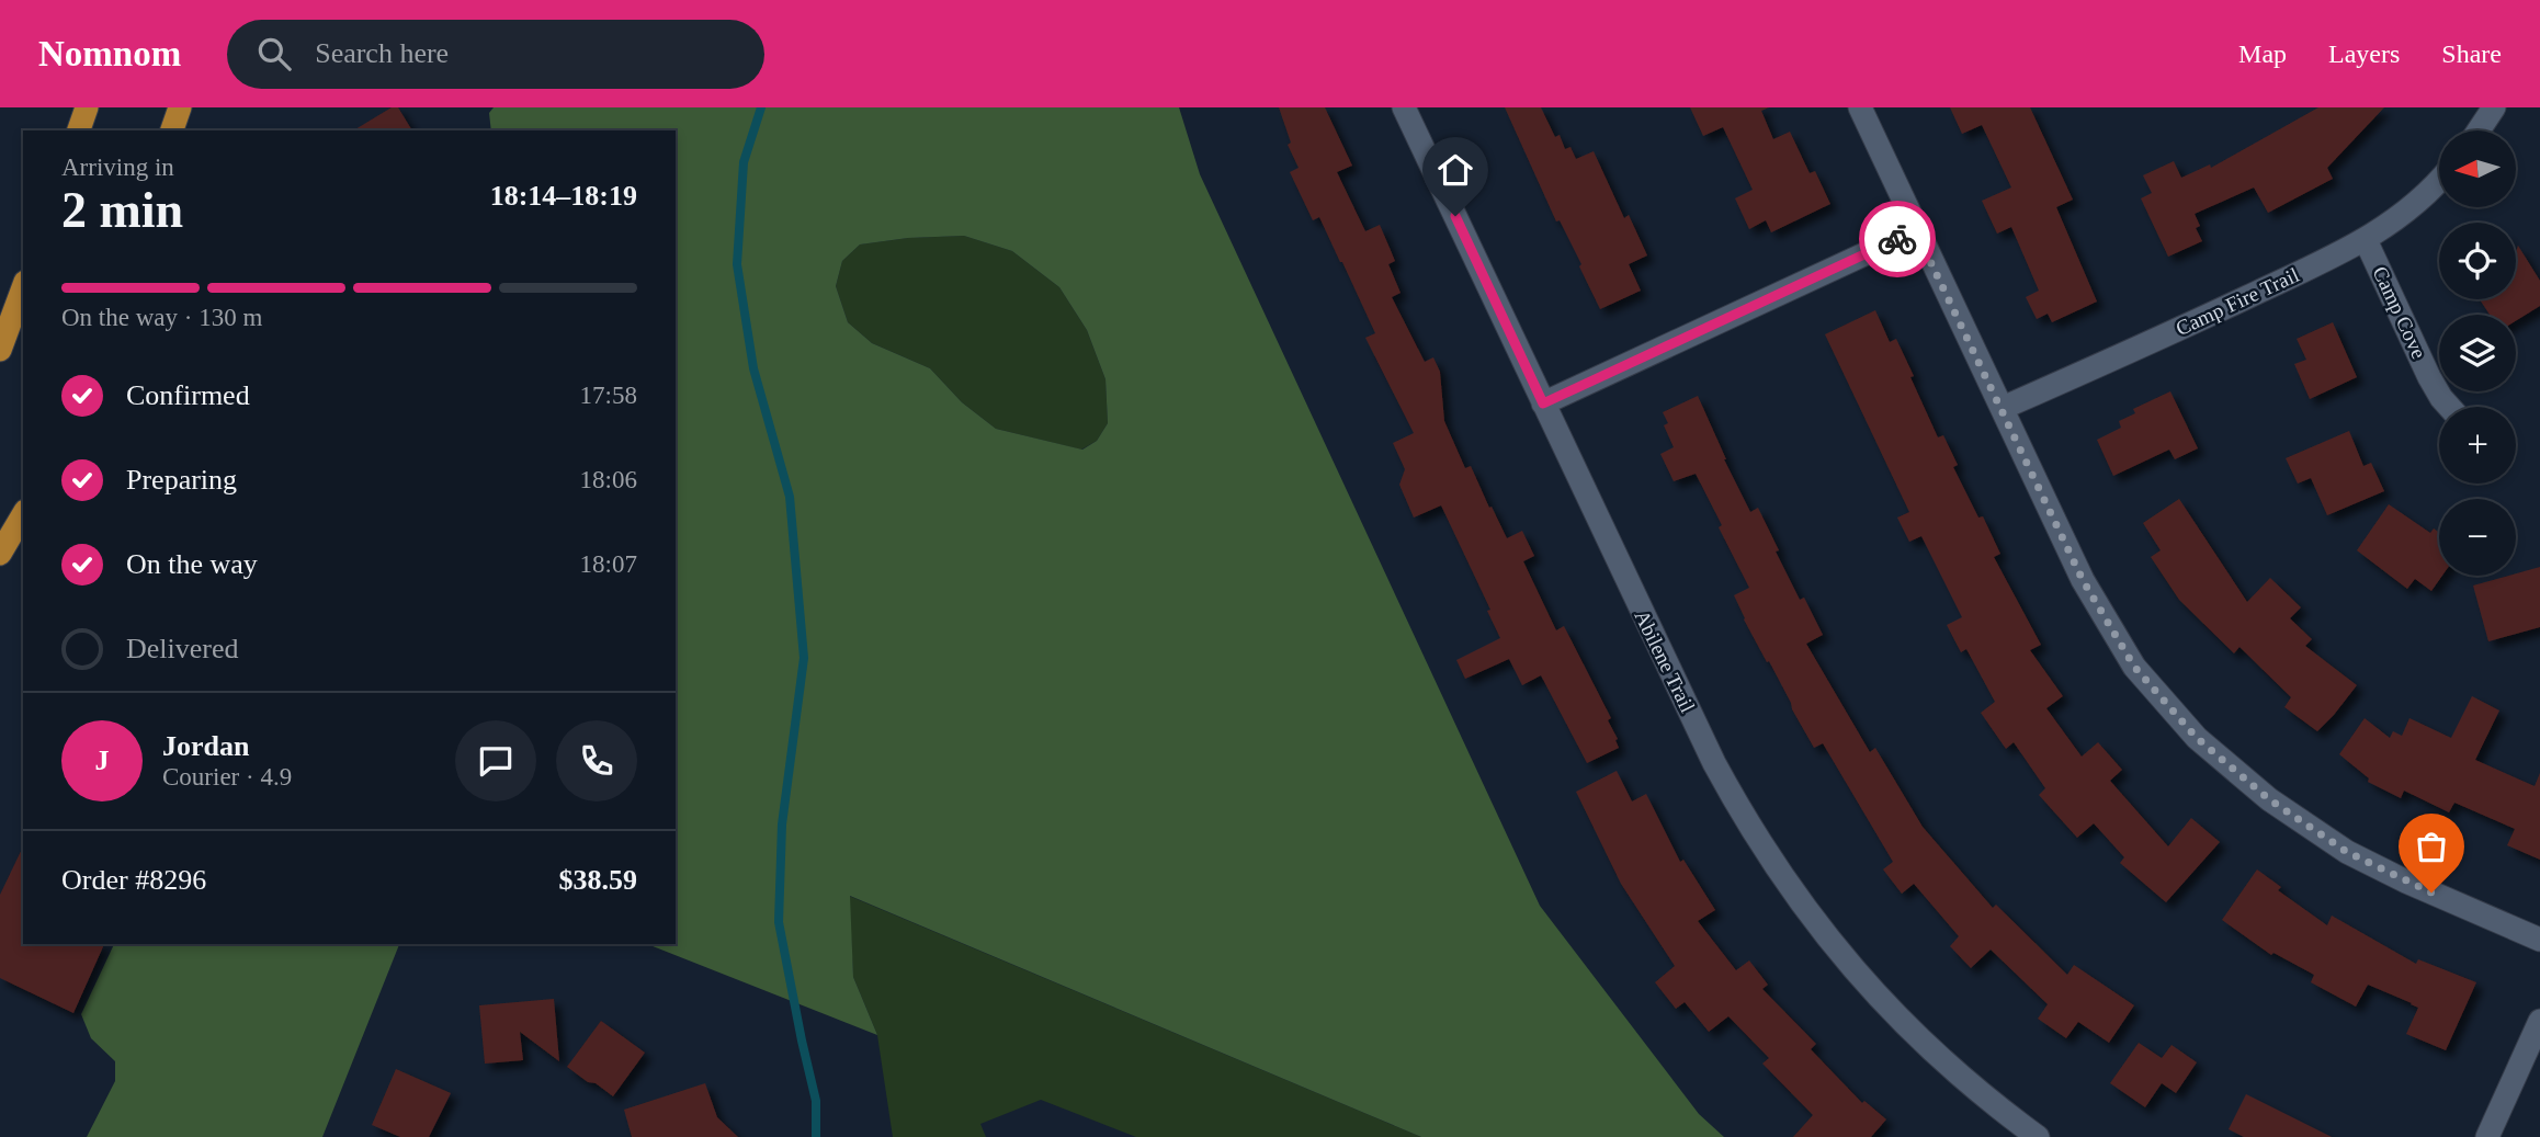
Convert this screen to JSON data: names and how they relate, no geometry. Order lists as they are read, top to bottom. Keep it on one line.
{"streets":{"street":["Camp Fire Trail","Camp Cove","Abilene Trail"]},"crossings":[["Camp Fire Trail","Camp Cove"]],"north":"left","page":{"header":"Nomnom","search":"Search here","nav":["Map","Layers","Share"],"map_buttons":["+","−"],"heading":["2 min","Arriving in","18:14–18:19"],"panel":["Jordan","Courier · 4.9","Order #8296","$38.59"],"bar":"On the way · 130 m","list":[["Confirmed","17:58"],["Preparing","18:06"],["On the way","18:07"],"Delivered"],"round":"J"}}
